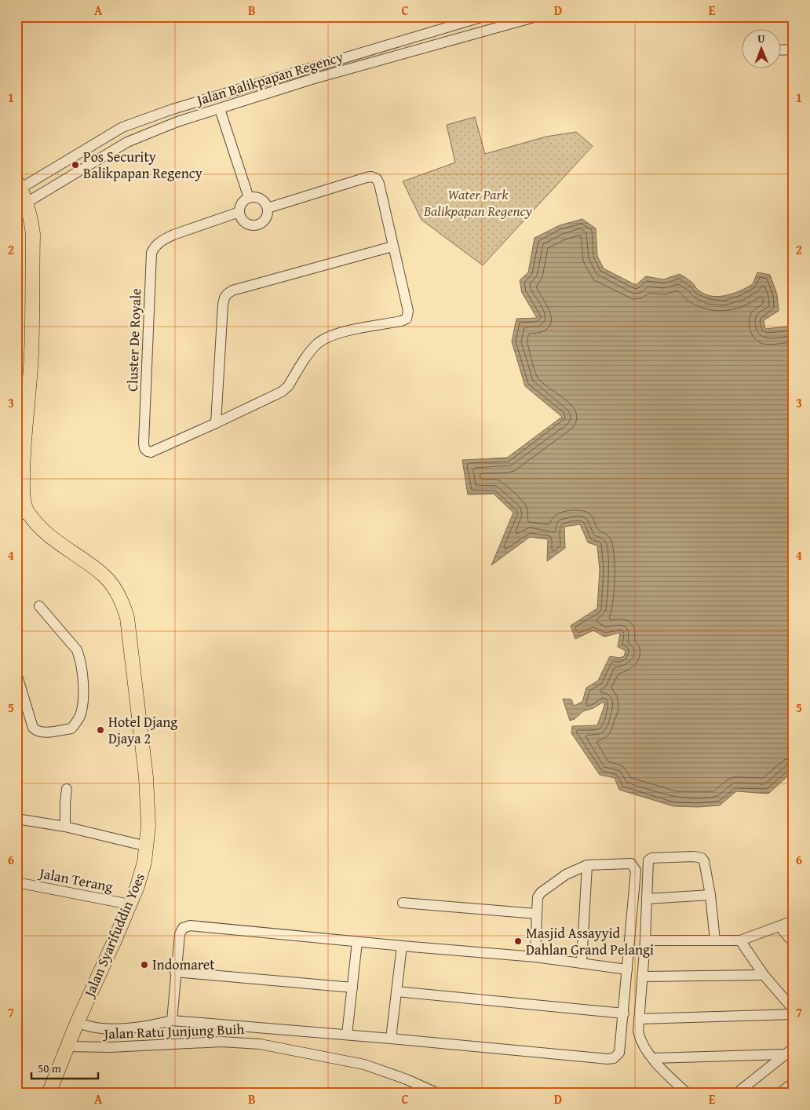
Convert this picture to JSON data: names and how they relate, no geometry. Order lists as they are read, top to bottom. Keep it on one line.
{"streets":{"highway":["Jalan Syarifuddin Yoes"],"street":["Jalan Balikpapan Regency","Cluster De Royale","Jalan Terang","Jalan Ratu Junjung Buih"]},"crossings":[["Jalan Balikpapan Regency","Jalan Syarifuddin Yoes"],["Jalan Terang","Jalan Syarifuddin Yoes"],["Jalan Syarifuddin Yoes","Jalan Ratu Junjung Buih"]],"parks":["Water Park Balikpapan Regency"],"places":["Pos Security Balikpapan Regency","Hotel Djang Djaya 2","Masjid Assayyid Dahlan Grand Pelangi","Indomaret"],"scale_bar":"50 m","north":"top","grid":{"columns":["A","B","C","D","E"],"rows":["1","2","3","4","5","6","7"]}}
